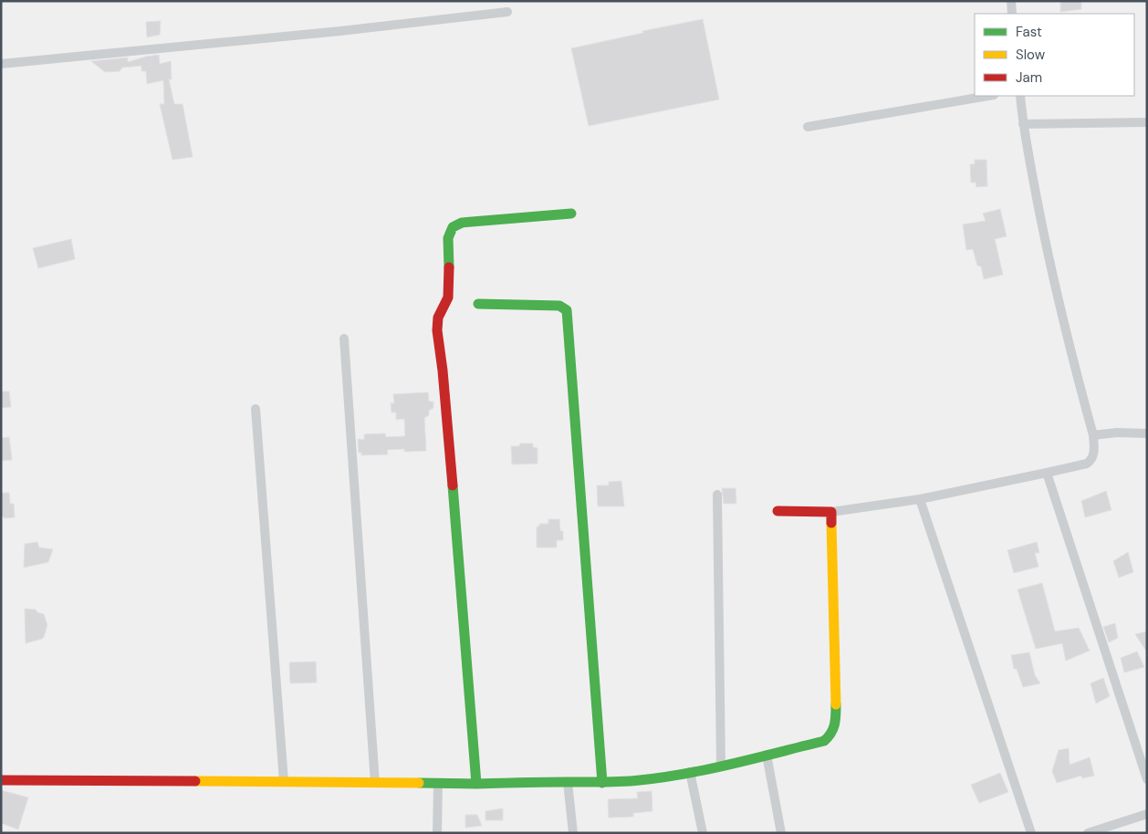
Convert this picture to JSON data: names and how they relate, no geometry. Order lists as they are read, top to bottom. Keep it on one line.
{"legend":["Fast","Slow","Jam"]}
